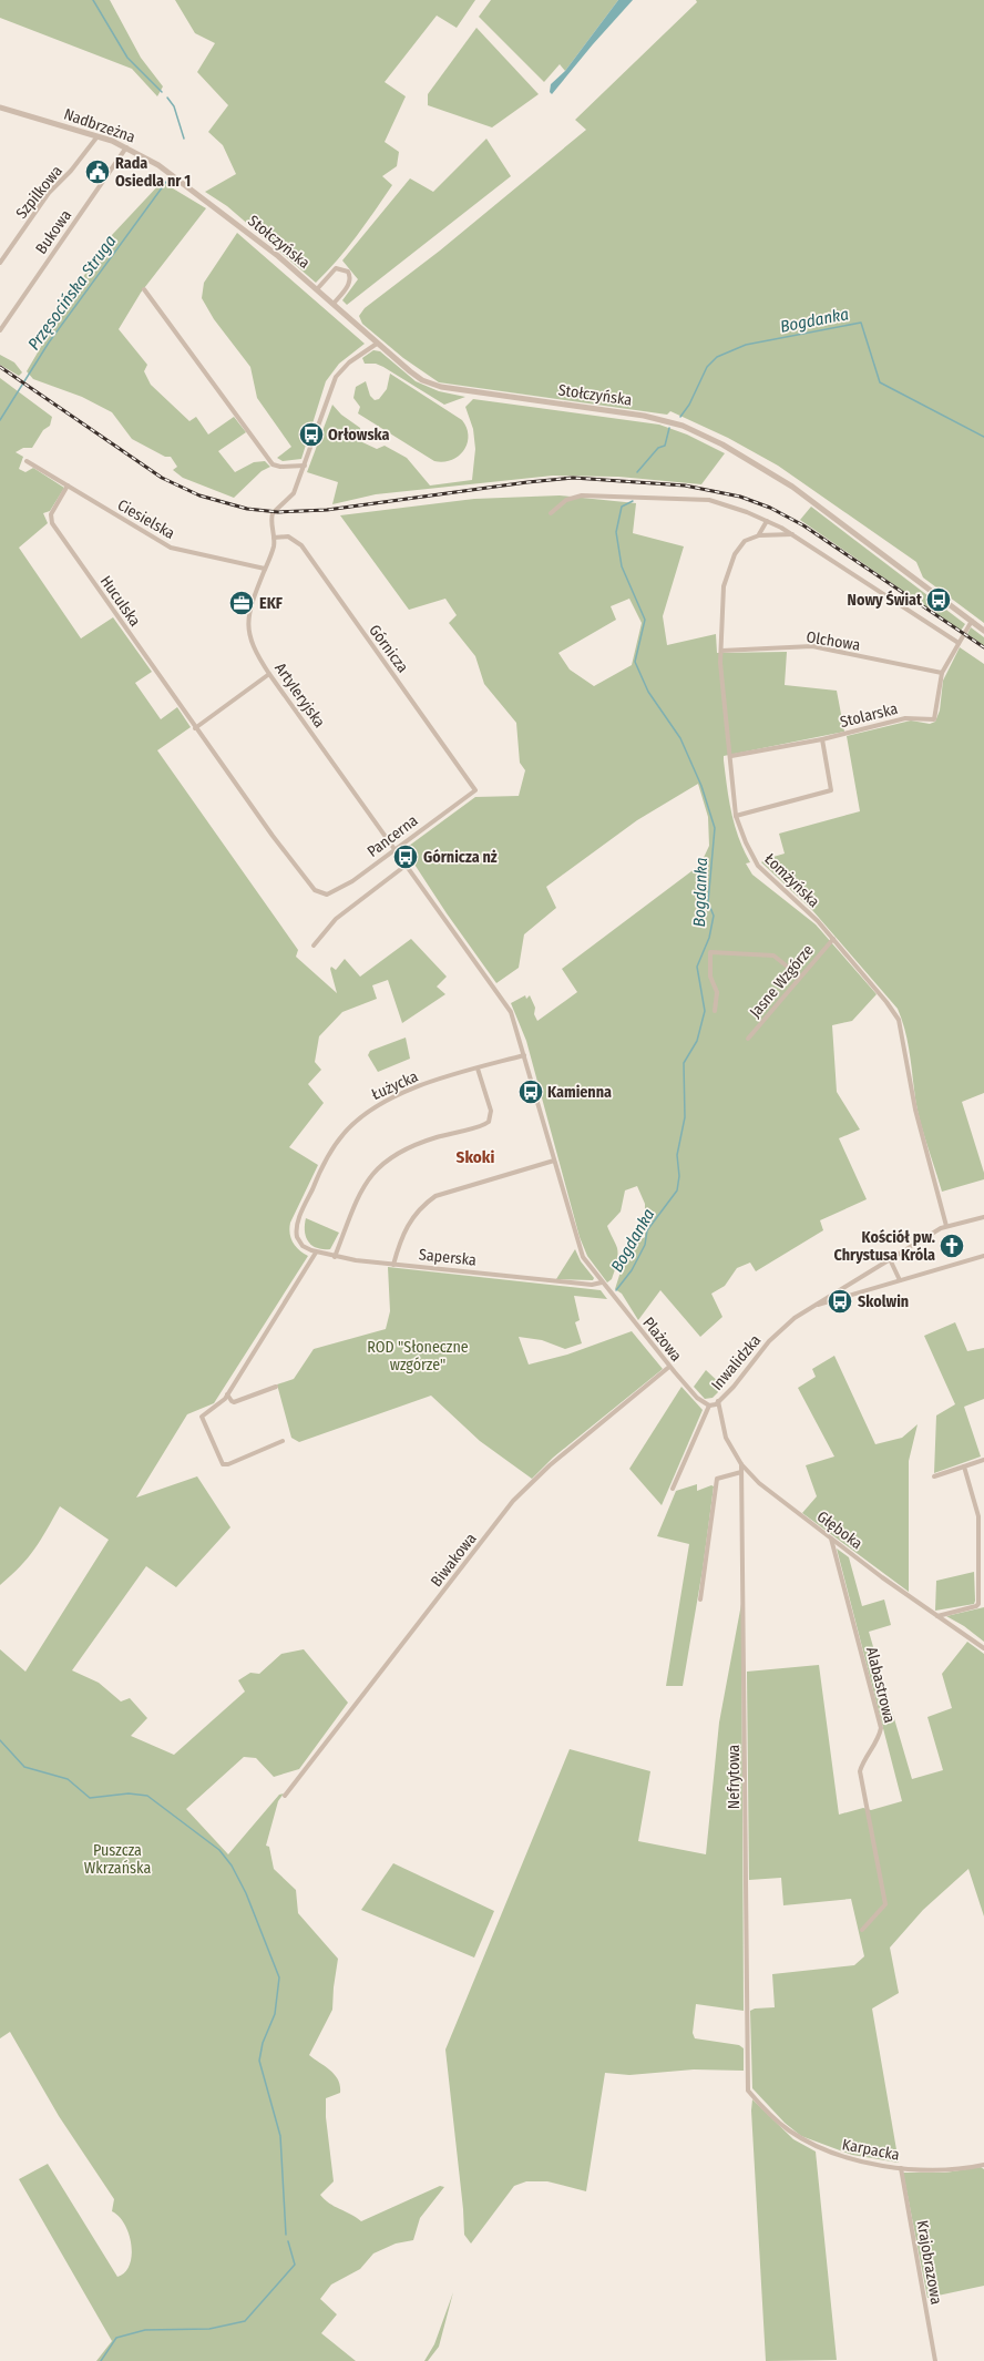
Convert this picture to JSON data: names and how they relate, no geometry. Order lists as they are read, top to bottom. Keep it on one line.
{"streets":{"street":["Nadbrzeżna","Szpilkowa","Bukowa","Stołczyńska","Ciesielska","Huculska","Olchowa","Górnicza","Artyleryjska","Stolarska","Pancerna","Łomżyńska","Jasne Wzgórze","Łużycka","Saperska","Plażowa","Inwalidzka","Głęboka","Biwakowa","Alabastrowa","Nefrytowa","Karpacka","Krajobrazowa"]},"crossings":[["Nadbrzeżna","Szpilkowa"],["Nadbrzeżna","Bukowa"],["Nadbrzeżna","Stołczyńska"],["Stołczyńska","Stolarska"],["Ciesielska","Huculska"],["Ciesielska","Artyleryjska"],["Huculska","Pancerna"],["Olchowa","Stolarska"],["Olchowa","Łomżyńska"],["Górnicza","Artyleryjska"],["Górnicza","Pancerna"],["Artyleryjska","Pancerna"],["Stolarska","Łomżyńska"],["Łomżyńska","Jasne Wzgórze"],["Łomżyńska","Inwalidzka"],["Łużycka","Saperska"],["Saperska","Plażowa"],["Plażowa","Inwalidzka"],["Plażowa","Biwakowa"],["Inwalidzka","Głęboka"],["Głęboka","Alabastrowa"],["Głęboka","Nefrytowa"],["Nefrytowa","Karpacka"],["Karpacka","Krajobrazowa"]],"districts":["Skoki"],"water":["Przęsocińska Struga","Bogdanka"],"parks":["ROD \"Słoneczne wzgórze\"","Puszcza Wkrzańska"],"places":{"public building":["Rada Osiedla nr 1"],"bus stop":["Orłowska","Nowy Świat","Górnicza nż","Kamienna","Skolwin"],"office":["EKF"],"church":["Kościół pw. Chrystusa Króla"]}}
